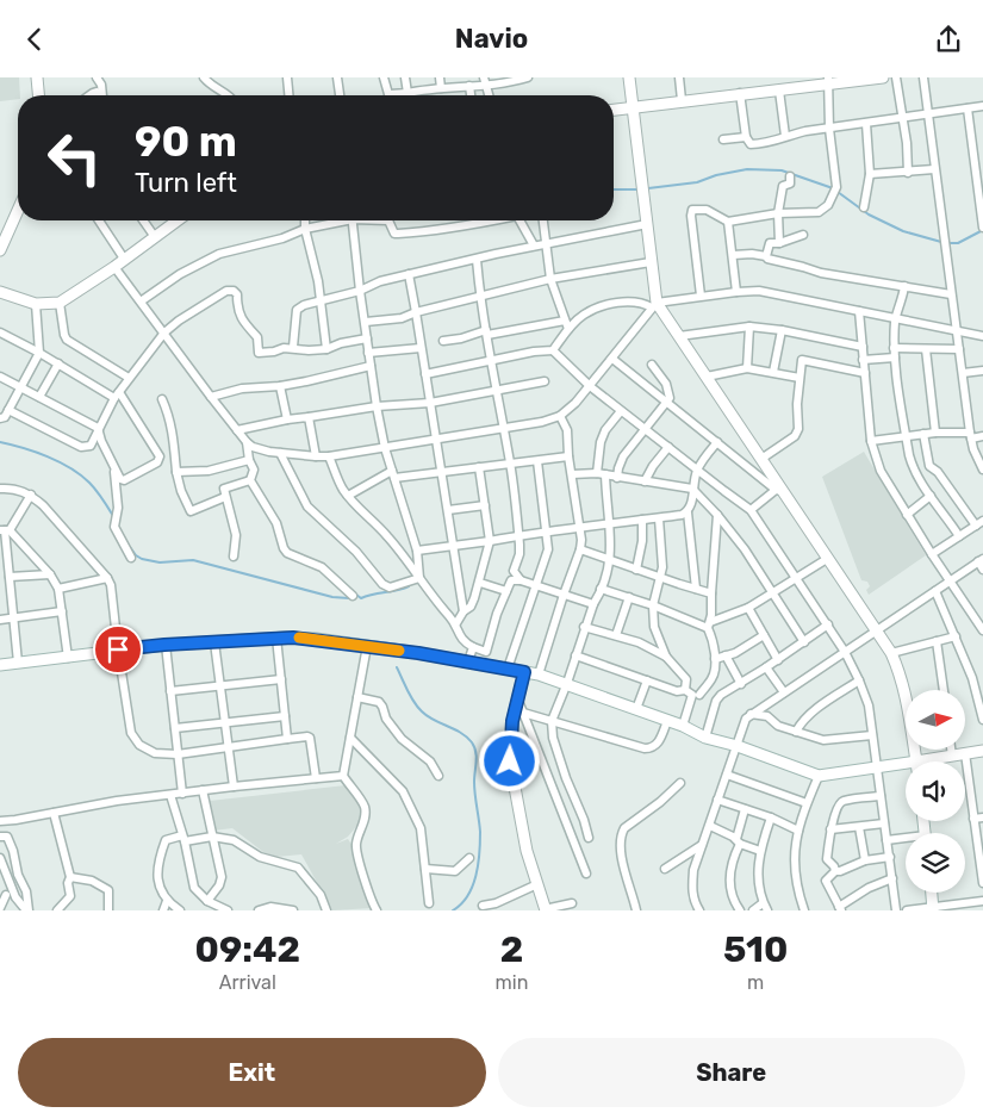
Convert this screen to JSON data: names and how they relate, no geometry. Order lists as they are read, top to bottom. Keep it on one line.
{"north":"right","page":{"header":"Navio","turn":["90 m","Turn left"],"eta":["09:42","Arrival","2","min","510","m"],"buttons":["Exit","Share"]}}
